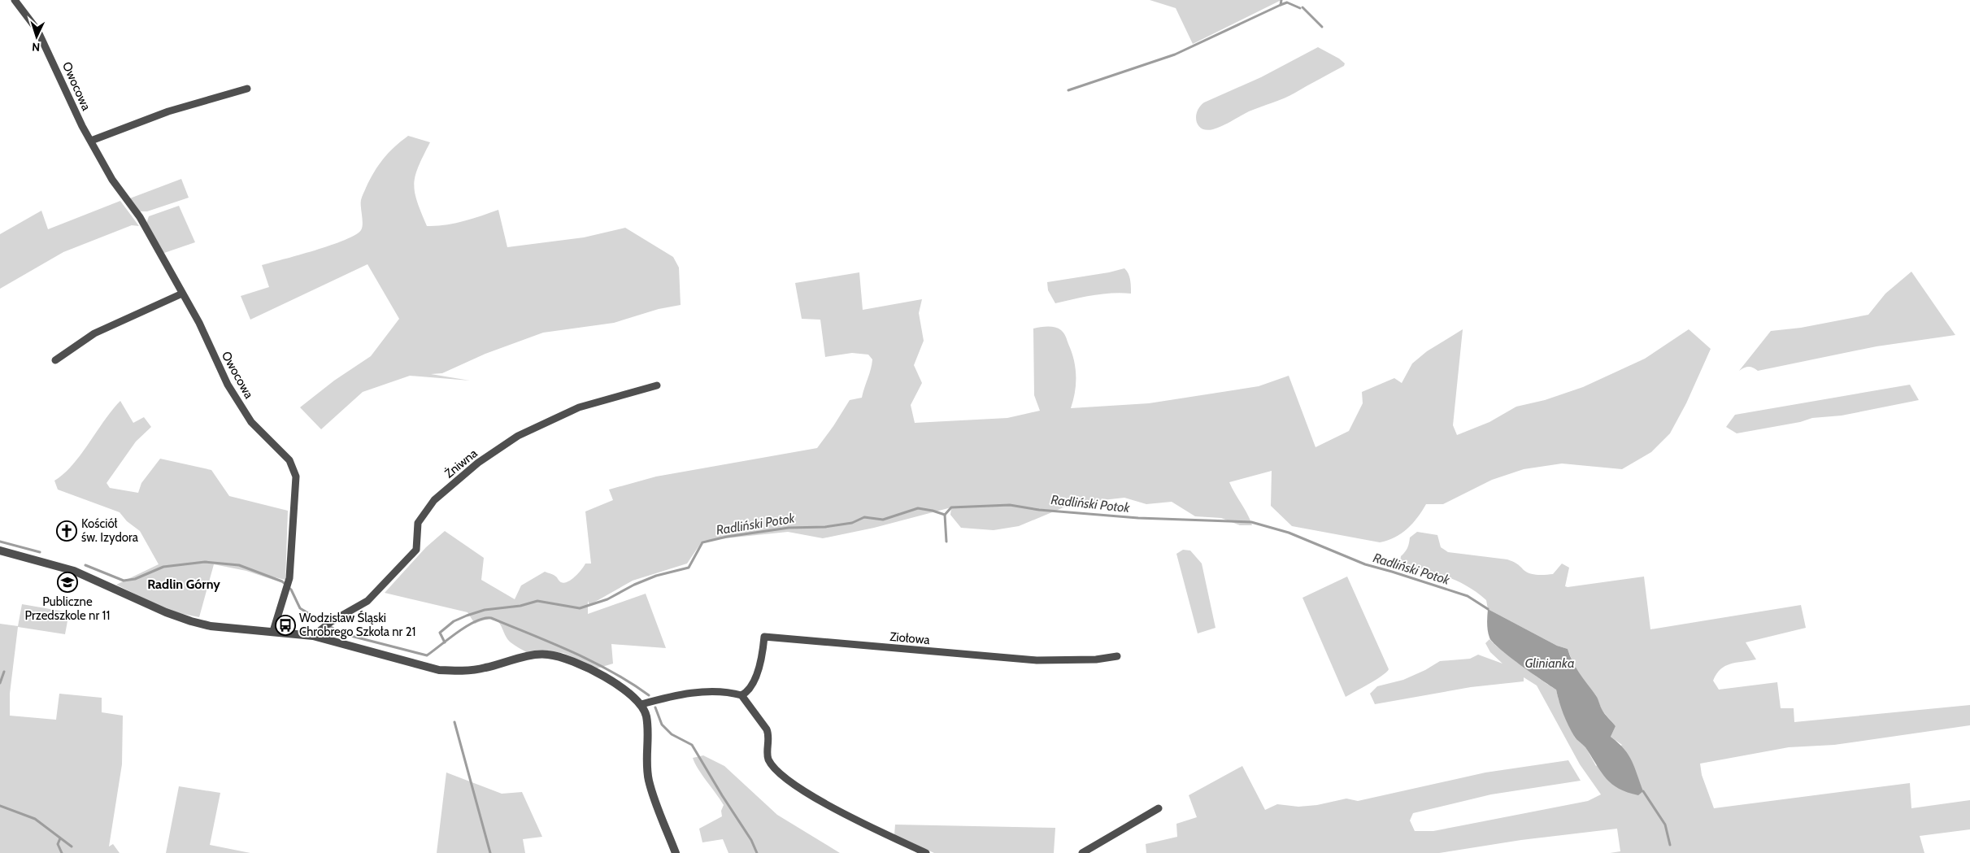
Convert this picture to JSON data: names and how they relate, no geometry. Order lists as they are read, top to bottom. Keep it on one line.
{"streets":{"street":["Owocowa","Żniwna","Ziołowa"]},"districts":["Radlin Górny"],"water":["Radliński Potok","Glinianka"],"places":{"church":["Kościół św. Izydora"],"school or university":["Publiczne Przedszkole nr 11"],"bus stop":["Wodzisław Śląski Chrobrego Szkoła nr 21"]},"north":"bottom"}
